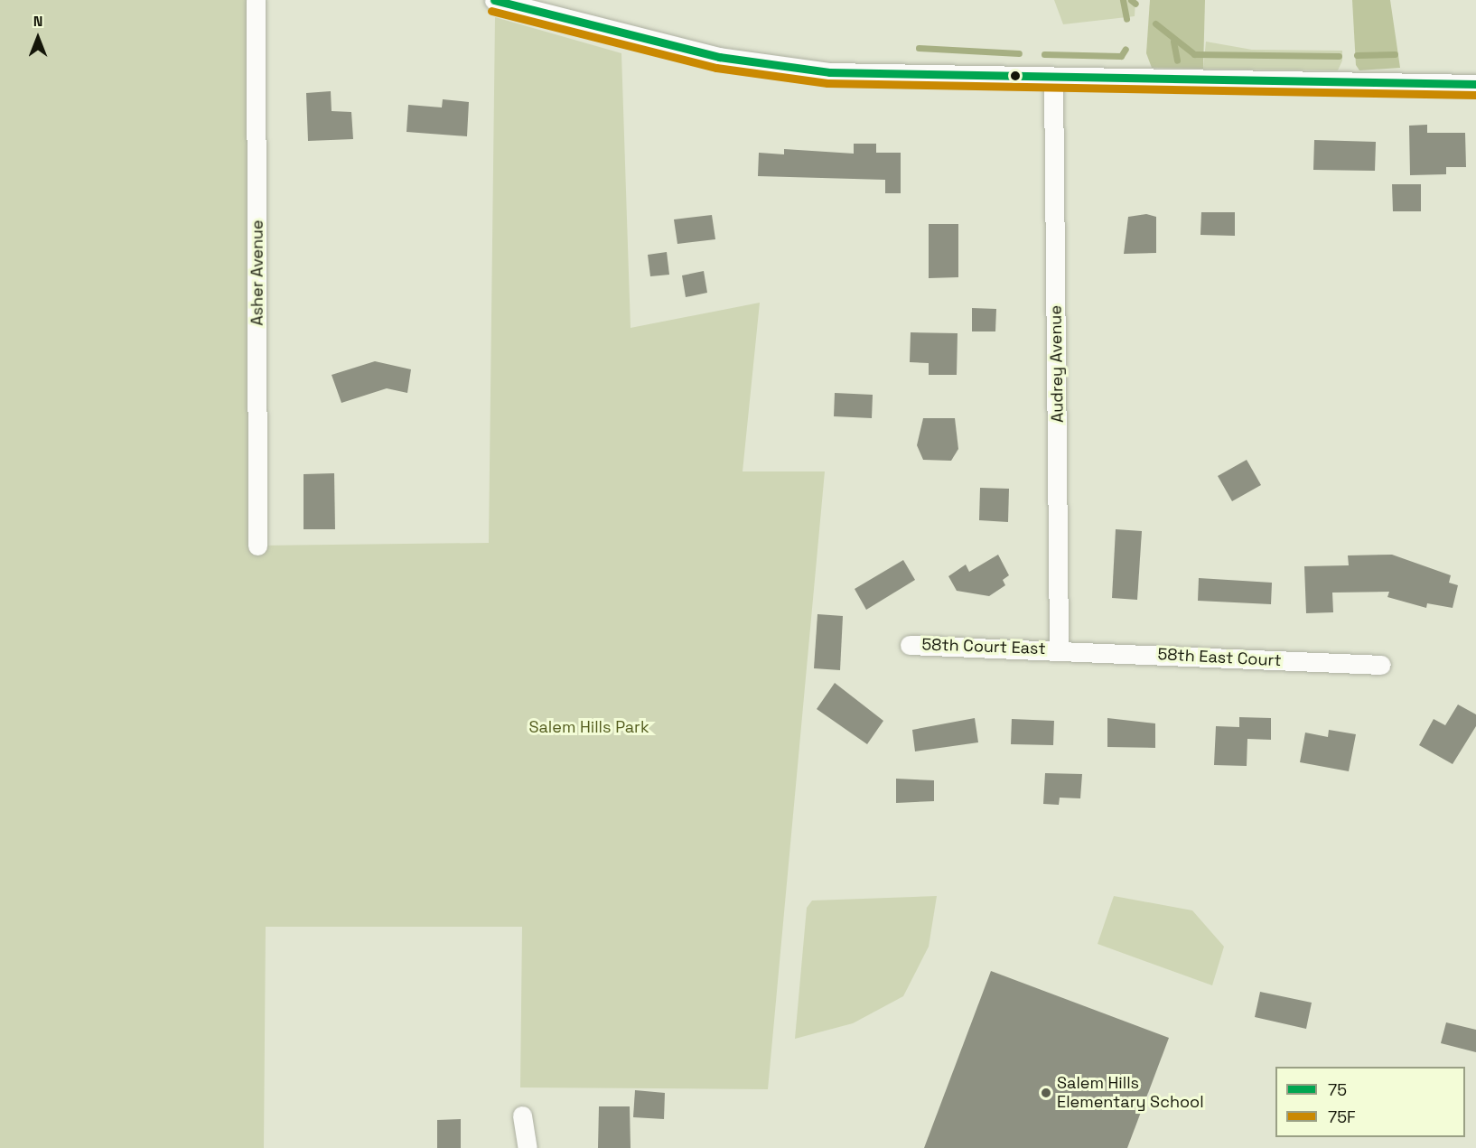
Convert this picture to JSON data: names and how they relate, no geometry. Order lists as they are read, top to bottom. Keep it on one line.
{"streets":{"street":["Asher Avenue","Audrey Avenue","58th Court East","58th East Court"]},"crossings":[["Audrey Avenue","58th Court East"],["Audrey Avenue","58th East Court"],["58th Court East","58th East Court"]],"parks":["Salem Hills Park"],"places":["Salem Hills Elementary School"],"lines":["transit line 75","transit line 75F"],"legend":["75","75F"],"north":"top"}
